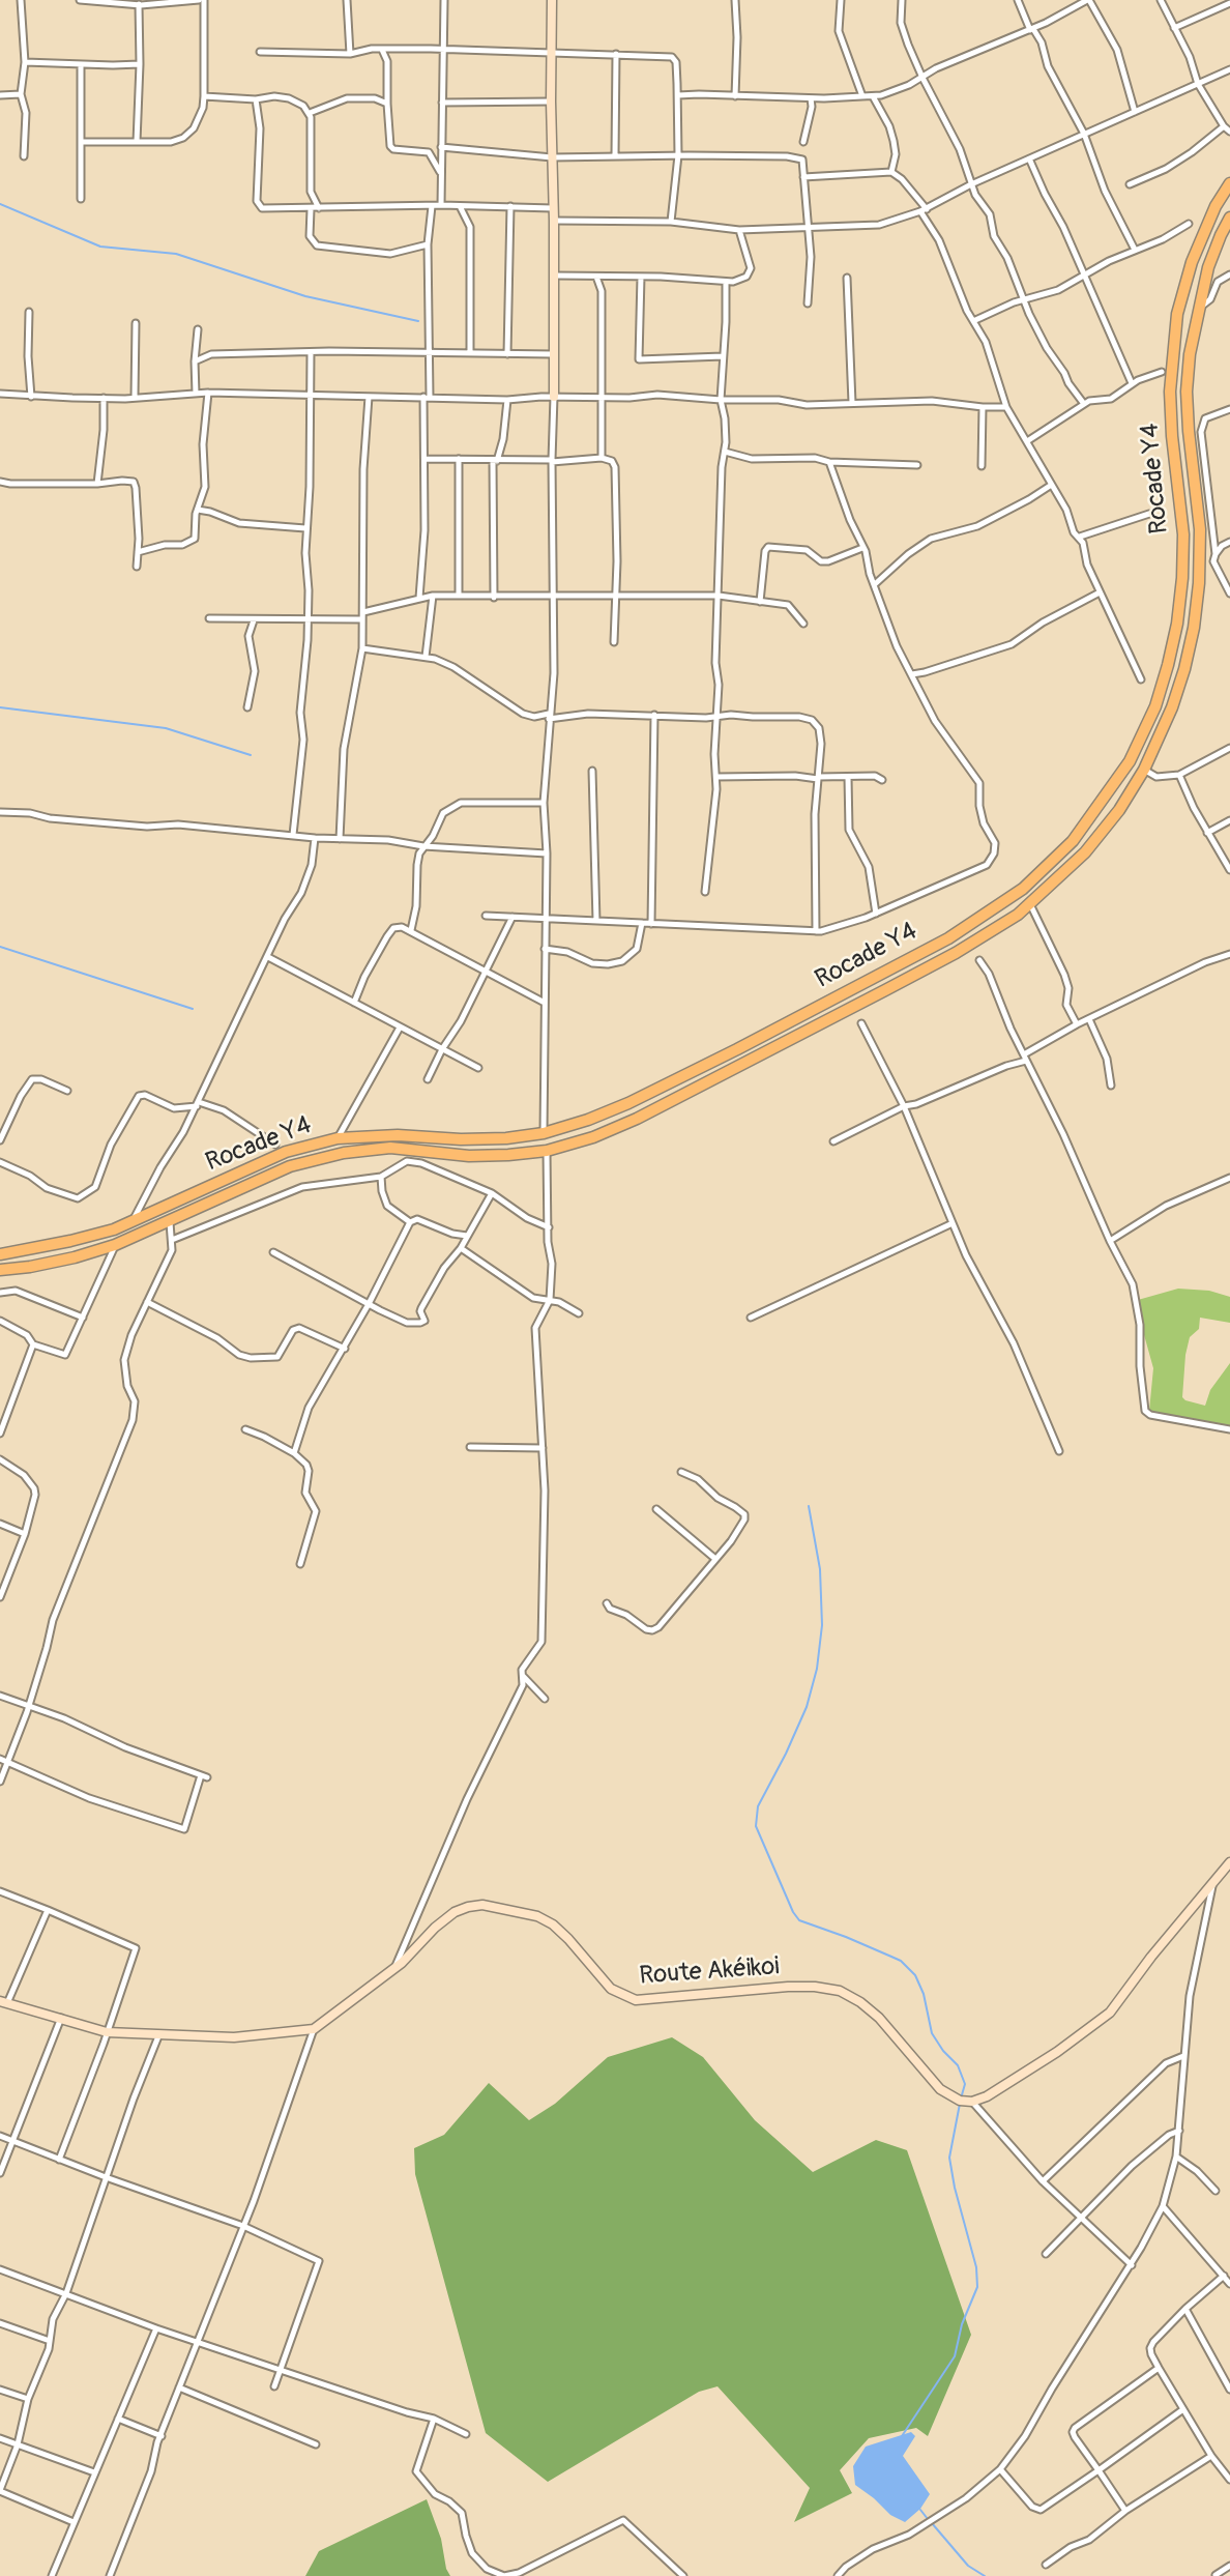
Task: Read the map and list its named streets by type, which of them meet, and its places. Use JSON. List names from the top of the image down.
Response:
{
  "streets": {
    "highway": ["Rocade Y4"],
    "street": ["Route Akéikoi"]
  }
}
